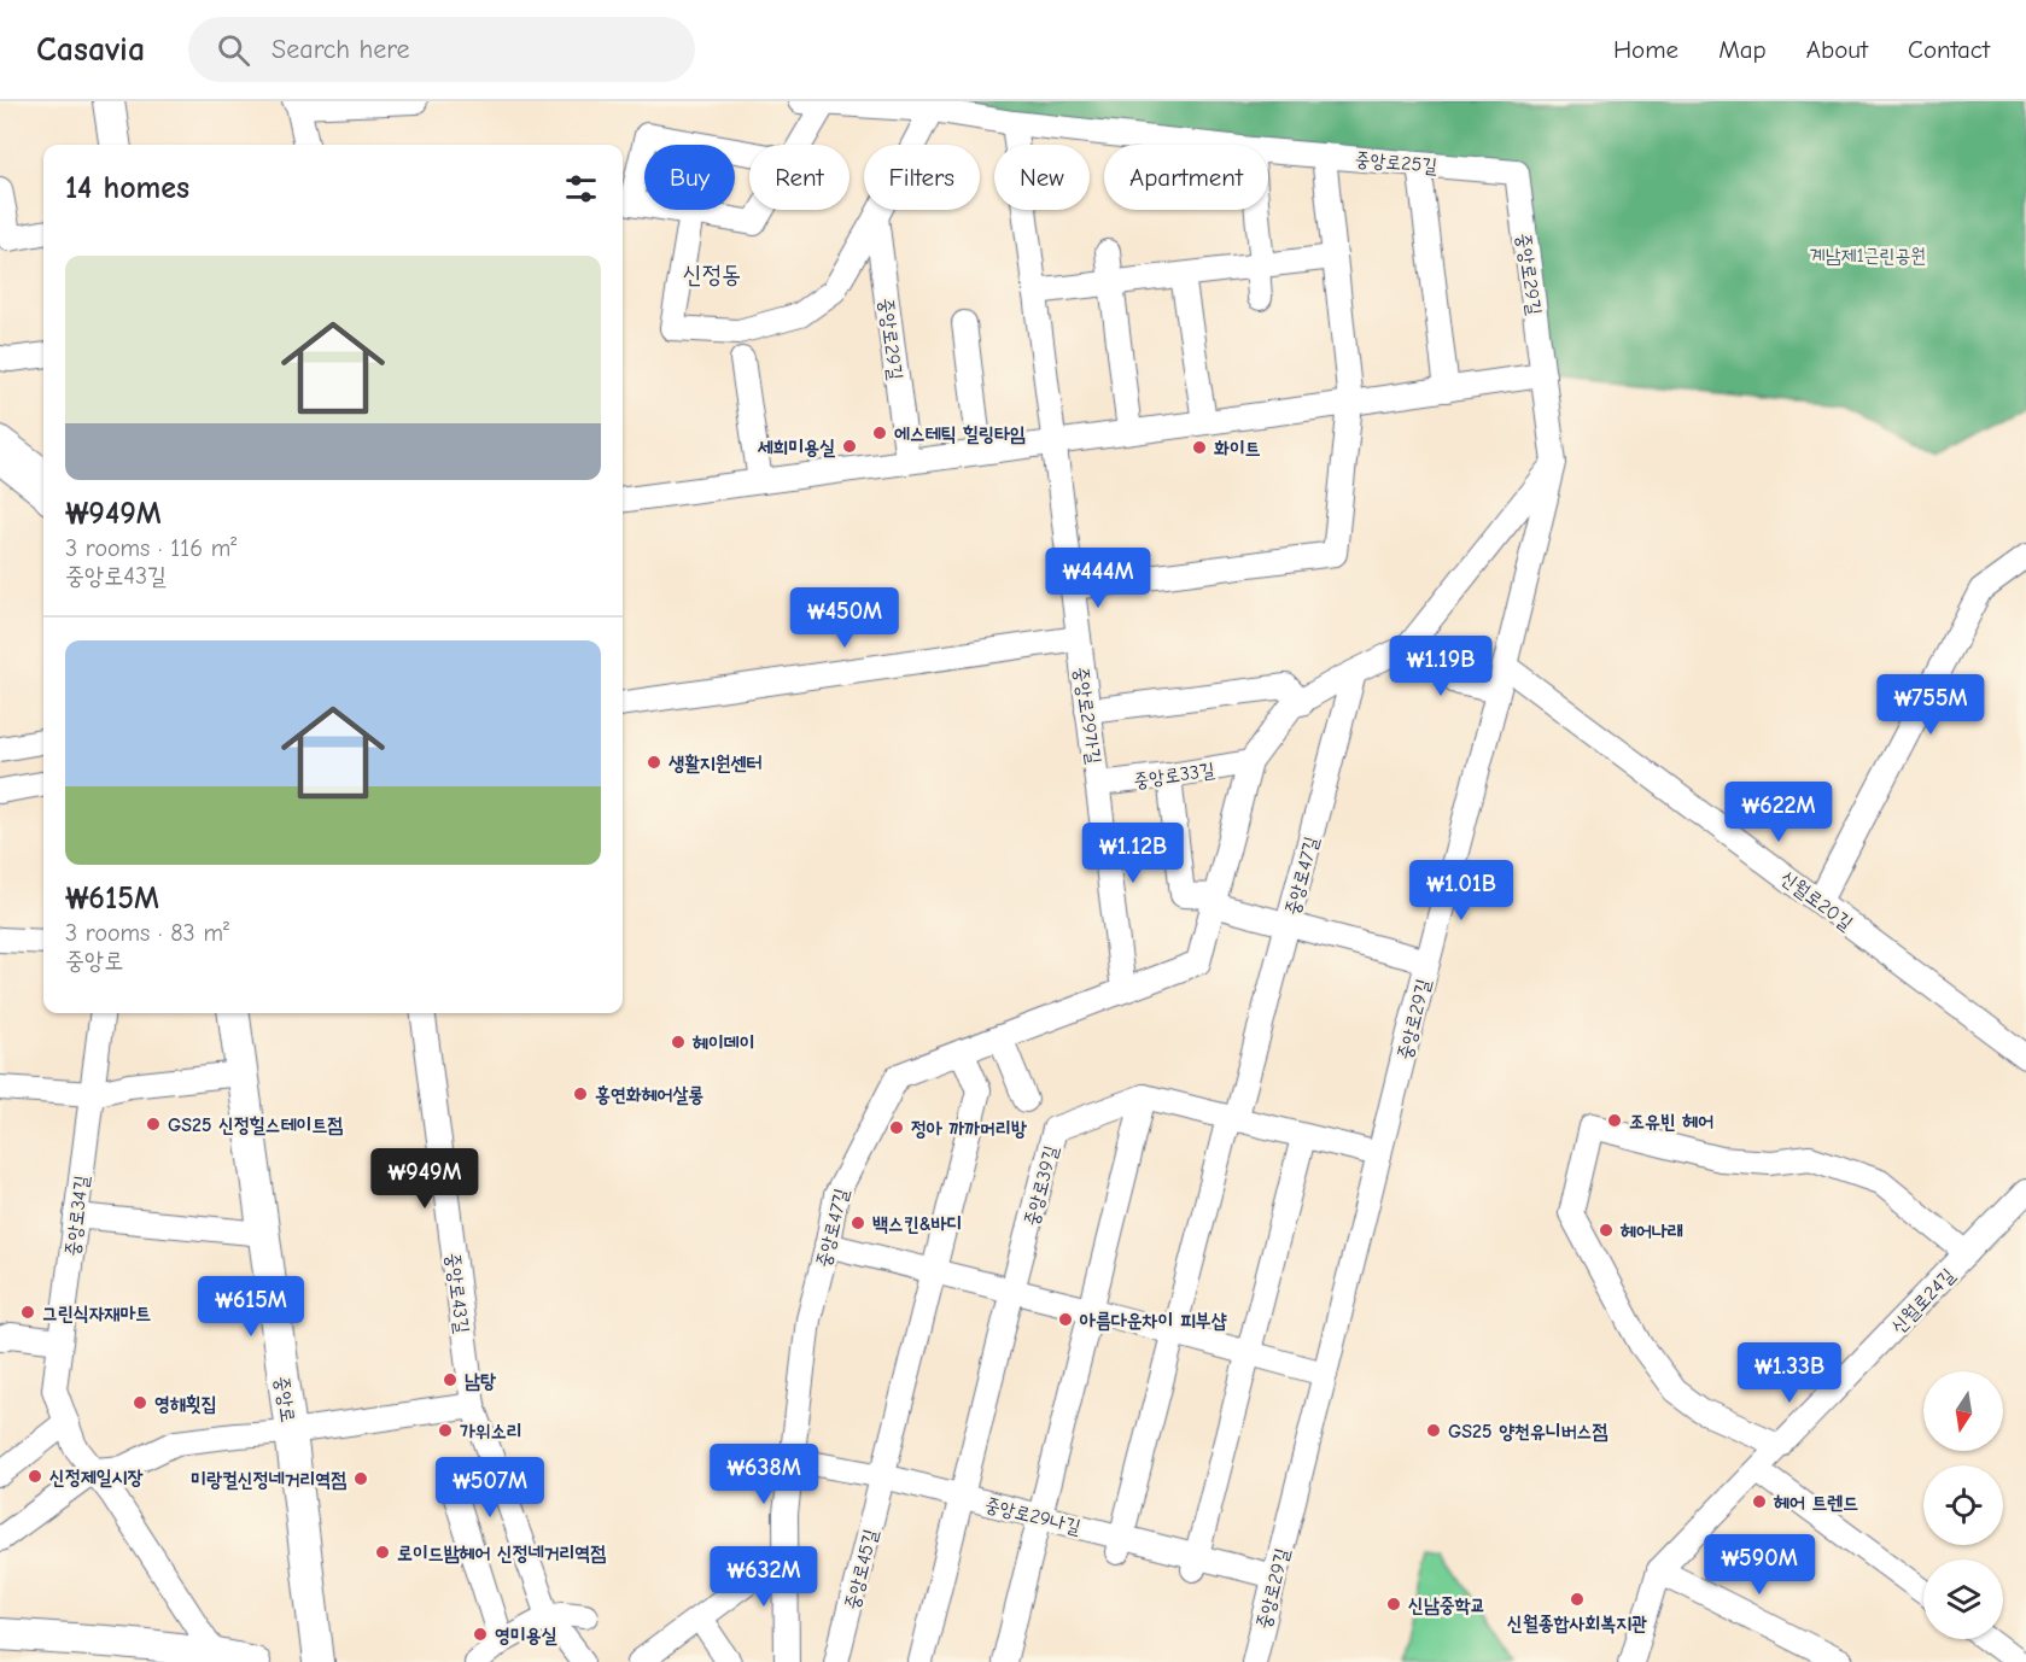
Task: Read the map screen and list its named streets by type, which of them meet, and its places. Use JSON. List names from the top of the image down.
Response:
{
  "streets": {
    "main road": ["중앙로"],
    "street": [
      "중앙로25길",
      "중앙로29길",
      "중앙로29가길",
      "중앙로33길",
      "중앙로47길",
      "신월로20길",
      "중앙로39길",
      "중앙로34길",
      "중앙로43길",
      "신월로24길",
      "중앙로29나길",
      "중앙로45길"
    ]
  },
  "crossings": [
    ["중앙로25길", "중앙로29길"],
    ["중앙로29길", "중앙로47길"],
    ["중앙로29길", "신월로20길"],
    ["중앙로29길", "중앙로29나길"],
    ["중앙로29가길", "중앙로33길"],
    ["중앙로29가길", "중앙로47길"],
    ["중앙로33길", "중앙로47길"],
    ["중앙로47길", "중앙로29나길"],
    ["중앙로39길", "중앙로29나길"],
    ["중앙로29나길", "중앙로45길"]
  ],
  "districts": ["신정동"],
  "parks": ["계남제1근린공원"],
  "places": [
    "에스테틱 힐링타임",
    "세희미용실",
    "화이트",
    "생활지원센터",
    "헤이데이",
    "홍연화헤어살롱",
    "조유빈 헤어",
    "GS25 신정힐스테이트점",
    "정아 까까머리방",
    "백스킨&바디",
    "헤어나래",
    "그린식자재마트",
    "아름다운차이 피부샵",
    "남탕",
    "영해횟집",
    "가위소리",
    "GS25 양천유니버스점",
    "신정제일시장",
    "미랑컬신정네거리역점",
    "헤어 트렌드",
    "로이드밤헤어 신정네거리역점",
    "신월종합사회복지관",
    "신남중학교",
    "영미용실"
  ],
  "north": "bottom",
  "page": {
    "header": "Casavia",
    "search": "Search here",
    "nav": [
      "Home",
      "Map",
      "About",
      "Contact"
    ],
    "chip": [
      "Buy",
      "Rent",
      "Filters",
      "New",
      "Apartment"
    ],
    "heading": "14 homes",
    "list": [
      {
        "name": "₩949M",
        "note": "3 rooms · 116 m² · 중앙로43길"
      },
      {
        "name": "₩615M",
        "note": "3 rooms · 83 m² · 중앙로"
      }
    ],
    "price": [
      "₩444M",
      "₩450M",
      "₩1.19B",
      "₩755M",
      "₩622M",
      "₩1.12B",
      "₩1.01B",
      "₩949M",
      "₩615M",
      "₩1.33B",
      "₩638M",
      "₩507M",
      "₩590M",
      "₩632M"
    ]
  }
}
